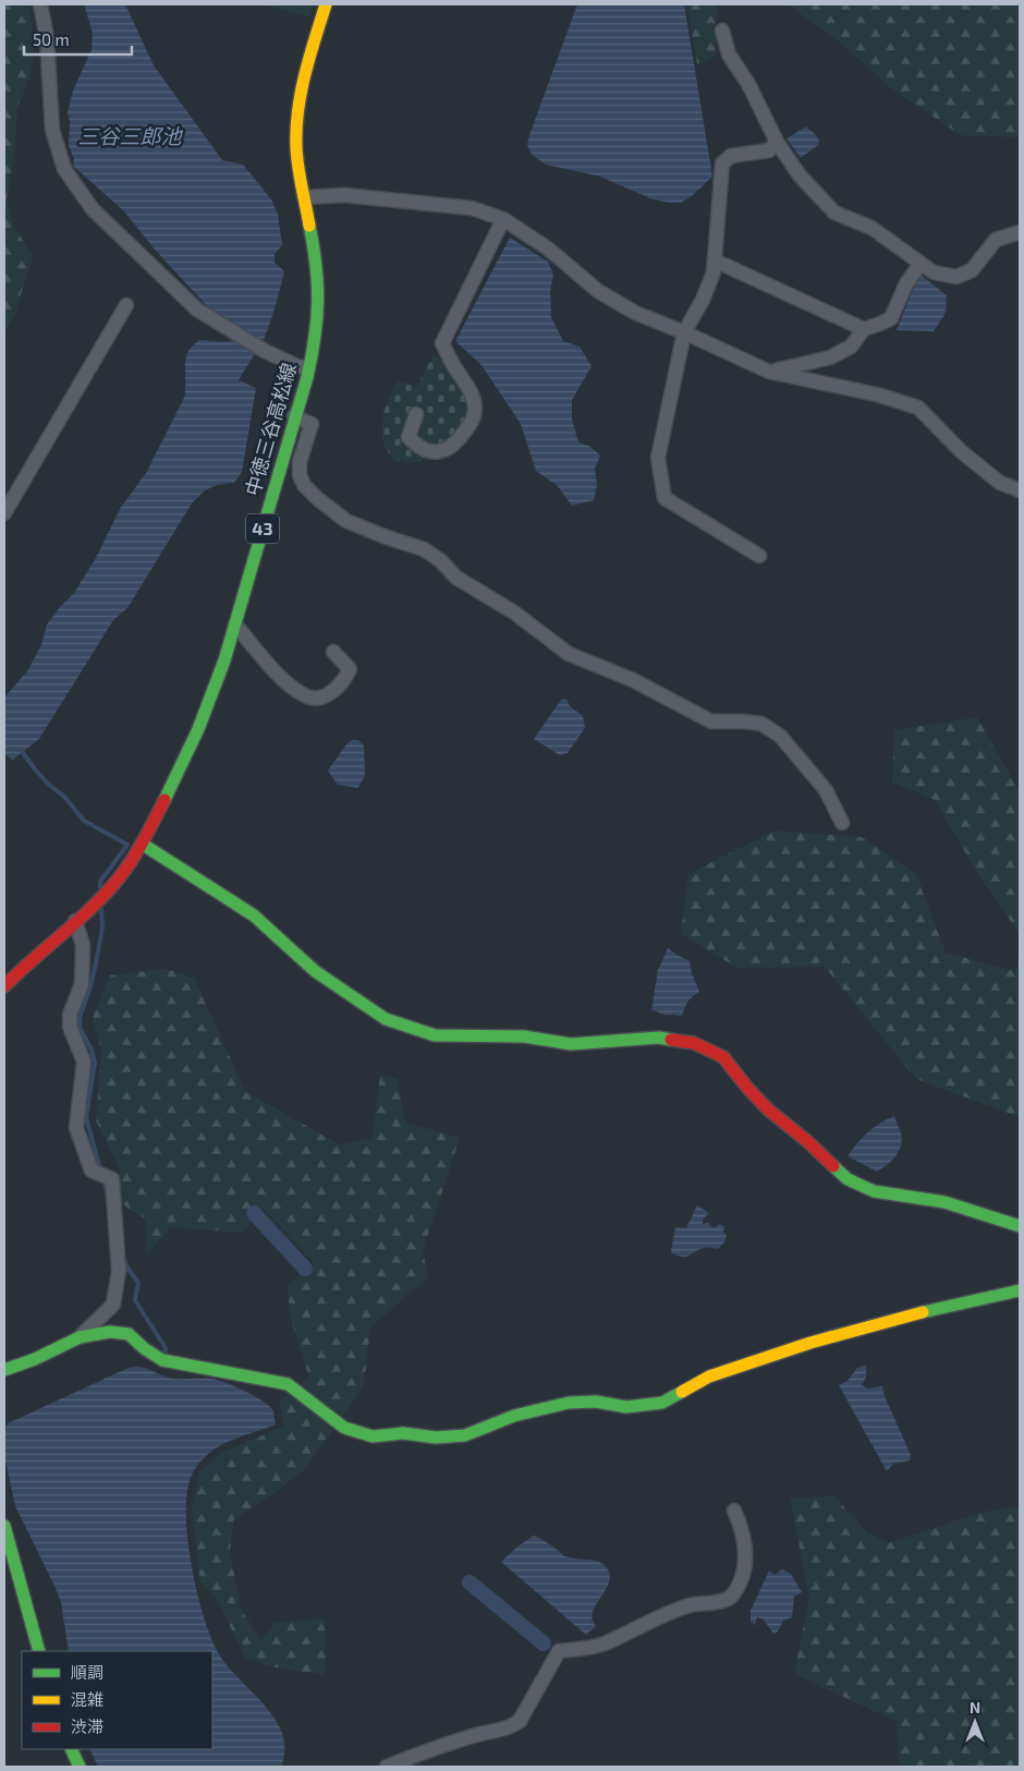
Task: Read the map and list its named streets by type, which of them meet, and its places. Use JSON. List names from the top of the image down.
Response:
{
  "streets": {
    "street": ["中徳三谷高松線", "43"]
  },
  "water": ["三谷三郎池"],
  "legend": ["順調", "混雑", "渋滞"],
  "scale_bar": "50 m",
  "north": "top"
}
